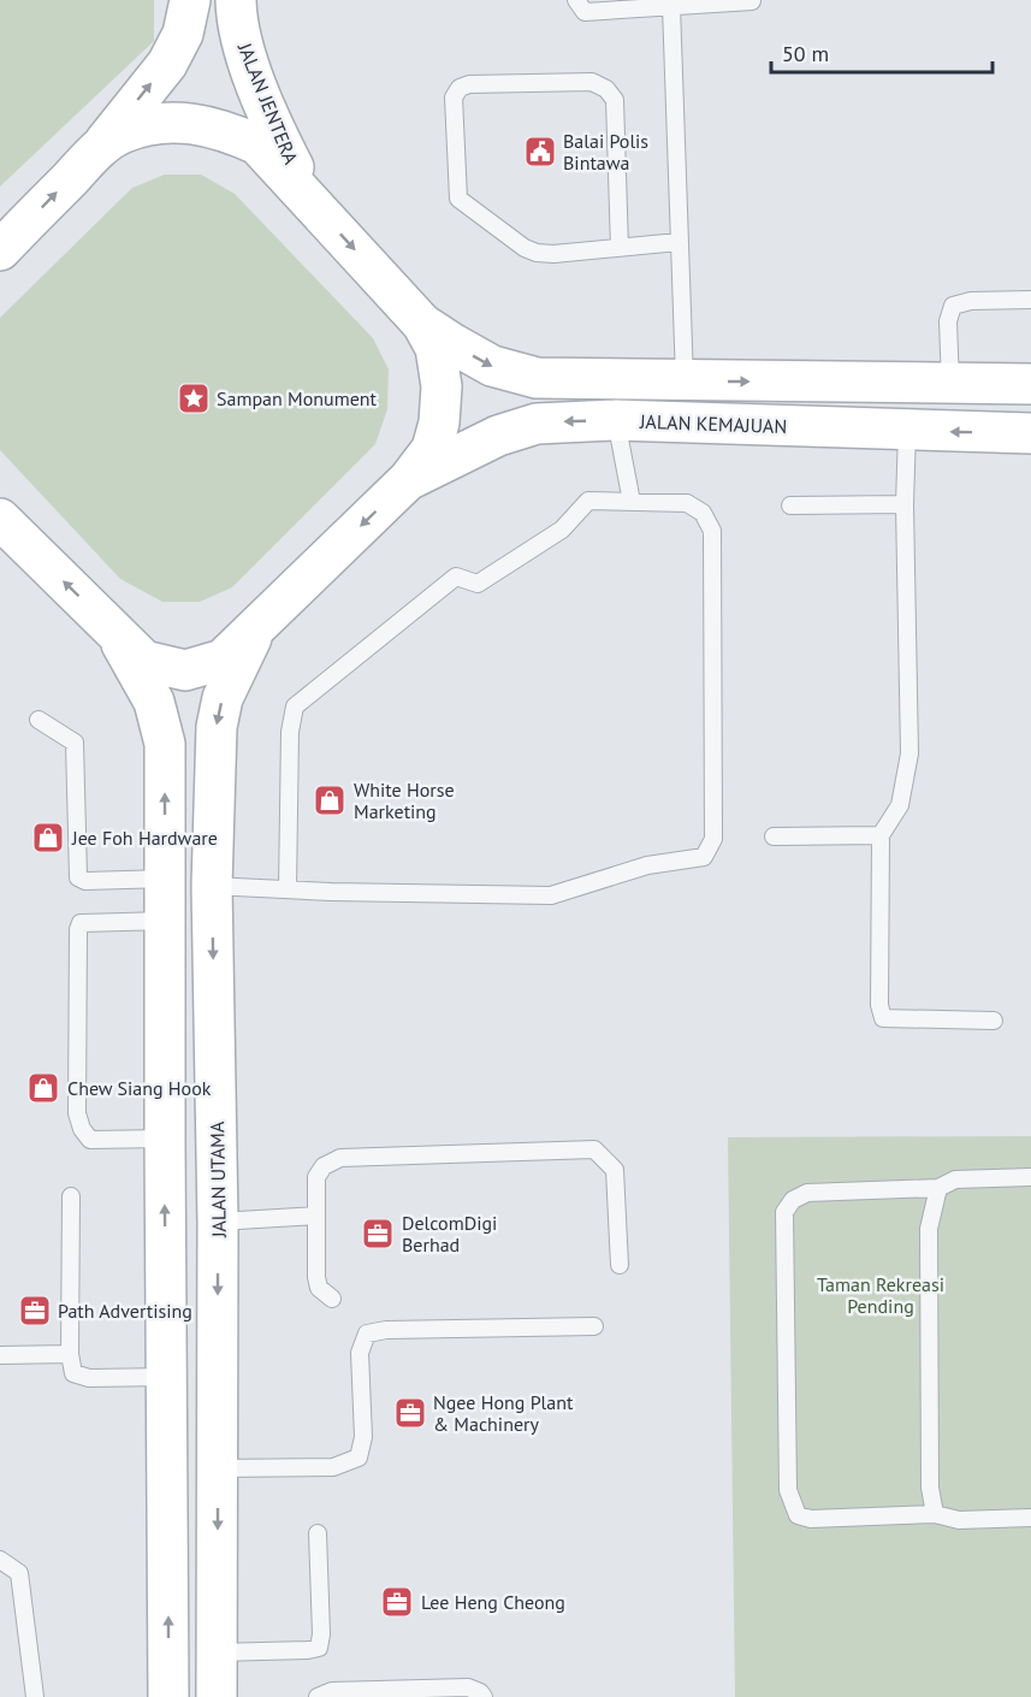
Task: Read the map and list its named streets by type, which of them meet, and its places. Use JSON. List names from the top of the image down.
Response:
{
  "streets": {
    "main road": ["JALAN JENTERA", "JALAN KEMAJUAN", "JALAN UTAMA"]
  },
  "parks": ["Taman Rekreasi Pending"],
  "places": {
    "public building": ["Balai Polis Bintawa"],
    "place": ["Sampan Monument"],
    "shop": ["White Horse Marketing", "Jee Foh Hardware", "Chew Siang Hook"],
    "office": [
      "DelcomDigi Berhad",
      "Path Advertising",
      "Ngee Hong Plant & Machinery",
      "Lee Heng Cheong"
    ]
  },
  "scale_bar": "50 m"
}
